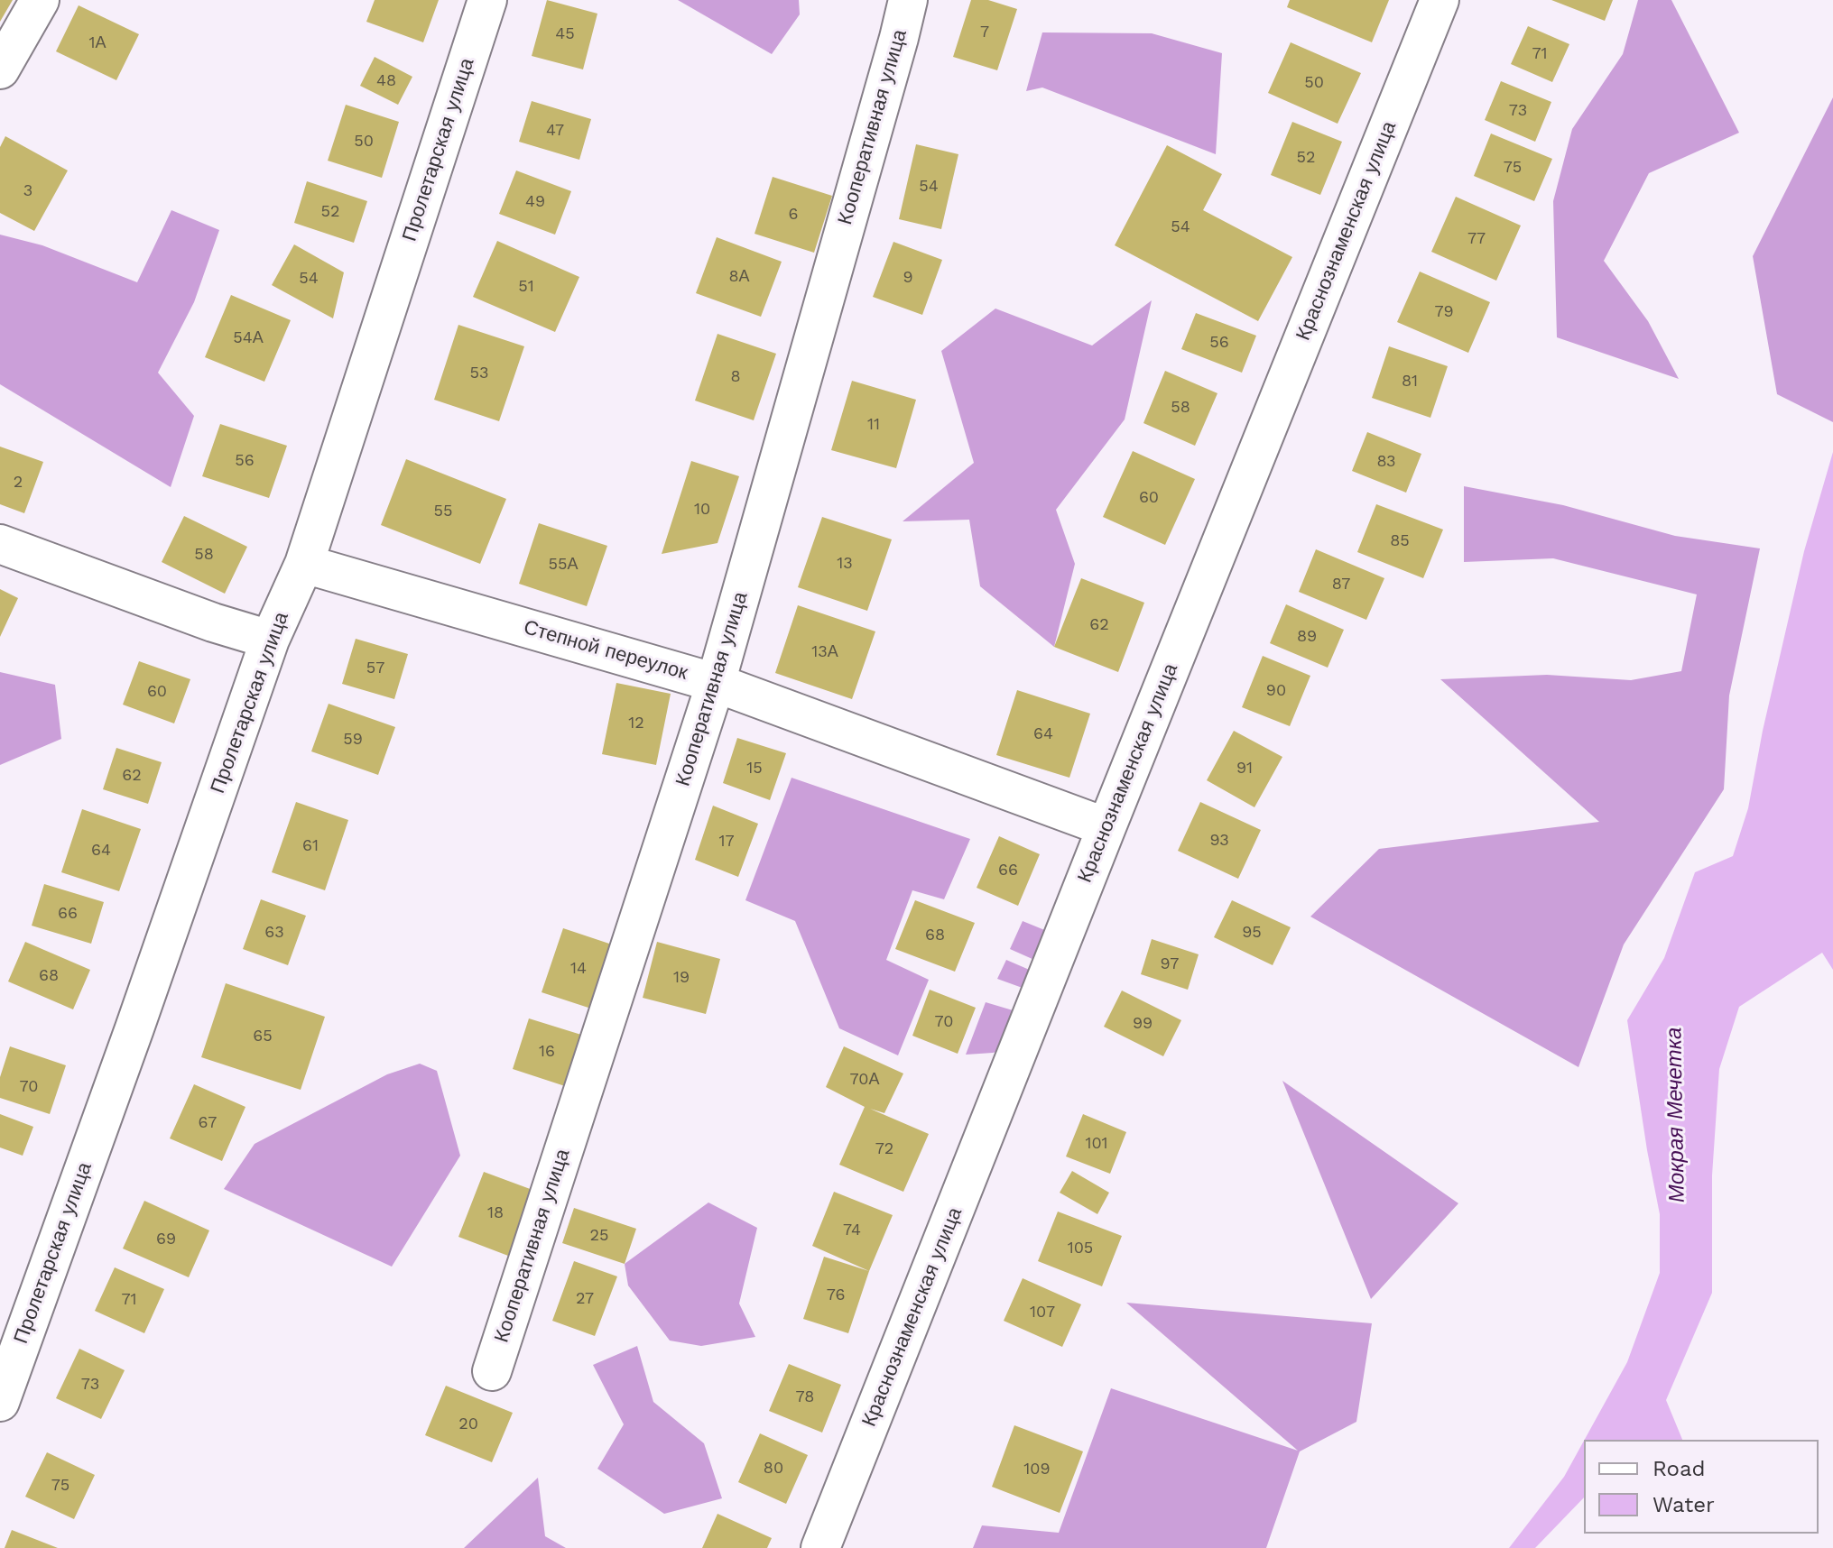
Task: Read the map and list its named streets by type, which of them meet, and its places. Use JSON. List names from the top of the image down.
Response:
{
  "streets": {
    "street": [
      "Кооперативная улица",
      "Пролетарская улица",
      "Краснознаменская улица",
      "Степной переулок"
    ]
  },
  "crossings": [
    ["Кооперативная улица", "Степной переулок"],
    ["Пролетарская улица", "Степной переулок"],
    ["Краснознаменская улица", "Степной переулок"]
  ],
  "water": ["Мокрая Мечетка"],
  "house_numbers": [
    "7",
    "45",
    "1А",
    "71",
    "48",
    "50",
    "73",
    "47",
    "50",
    "52",
    "75",
    "54",
    "3",
    "49",
    "52",
    "6",
    "54",
    "77",
    "8А",
    "9",
    "54",
    "51",
    "79",
    "54А",
    "56",
    "53",
    "8",
    "81",
    "58",
    "11",
    "56",
    "83",
    "2",
    "60",
    "10",
    "55",
    "85",
    "58",
    "13",
    "55А",
    "87",
    "62",
    "89",
    "13А",
    "57",
    "90",
    "60",
    "12",
    "64",
    "59",
    "15",
    "91",
    "62",
    "93",
    "17",
    "61",
    "64",
    "66",
    "66",
    "63",
    "95",
    "68",
    "97",
    "14",
    "68",
    "19",
    "70",
    "99",
    "65",
    "16",
    "70А",
    "70",
    "67",
    "101",
    "72",
    "18",
    "74",
    "25",
    "69",
    "105",
    "76",
    "27",
    "71",
    "107",
    "73",
    "78",
    "20",
    "80",
    "109",
    "75"
  ],
  "legend": ["Road", "Water"]
}
